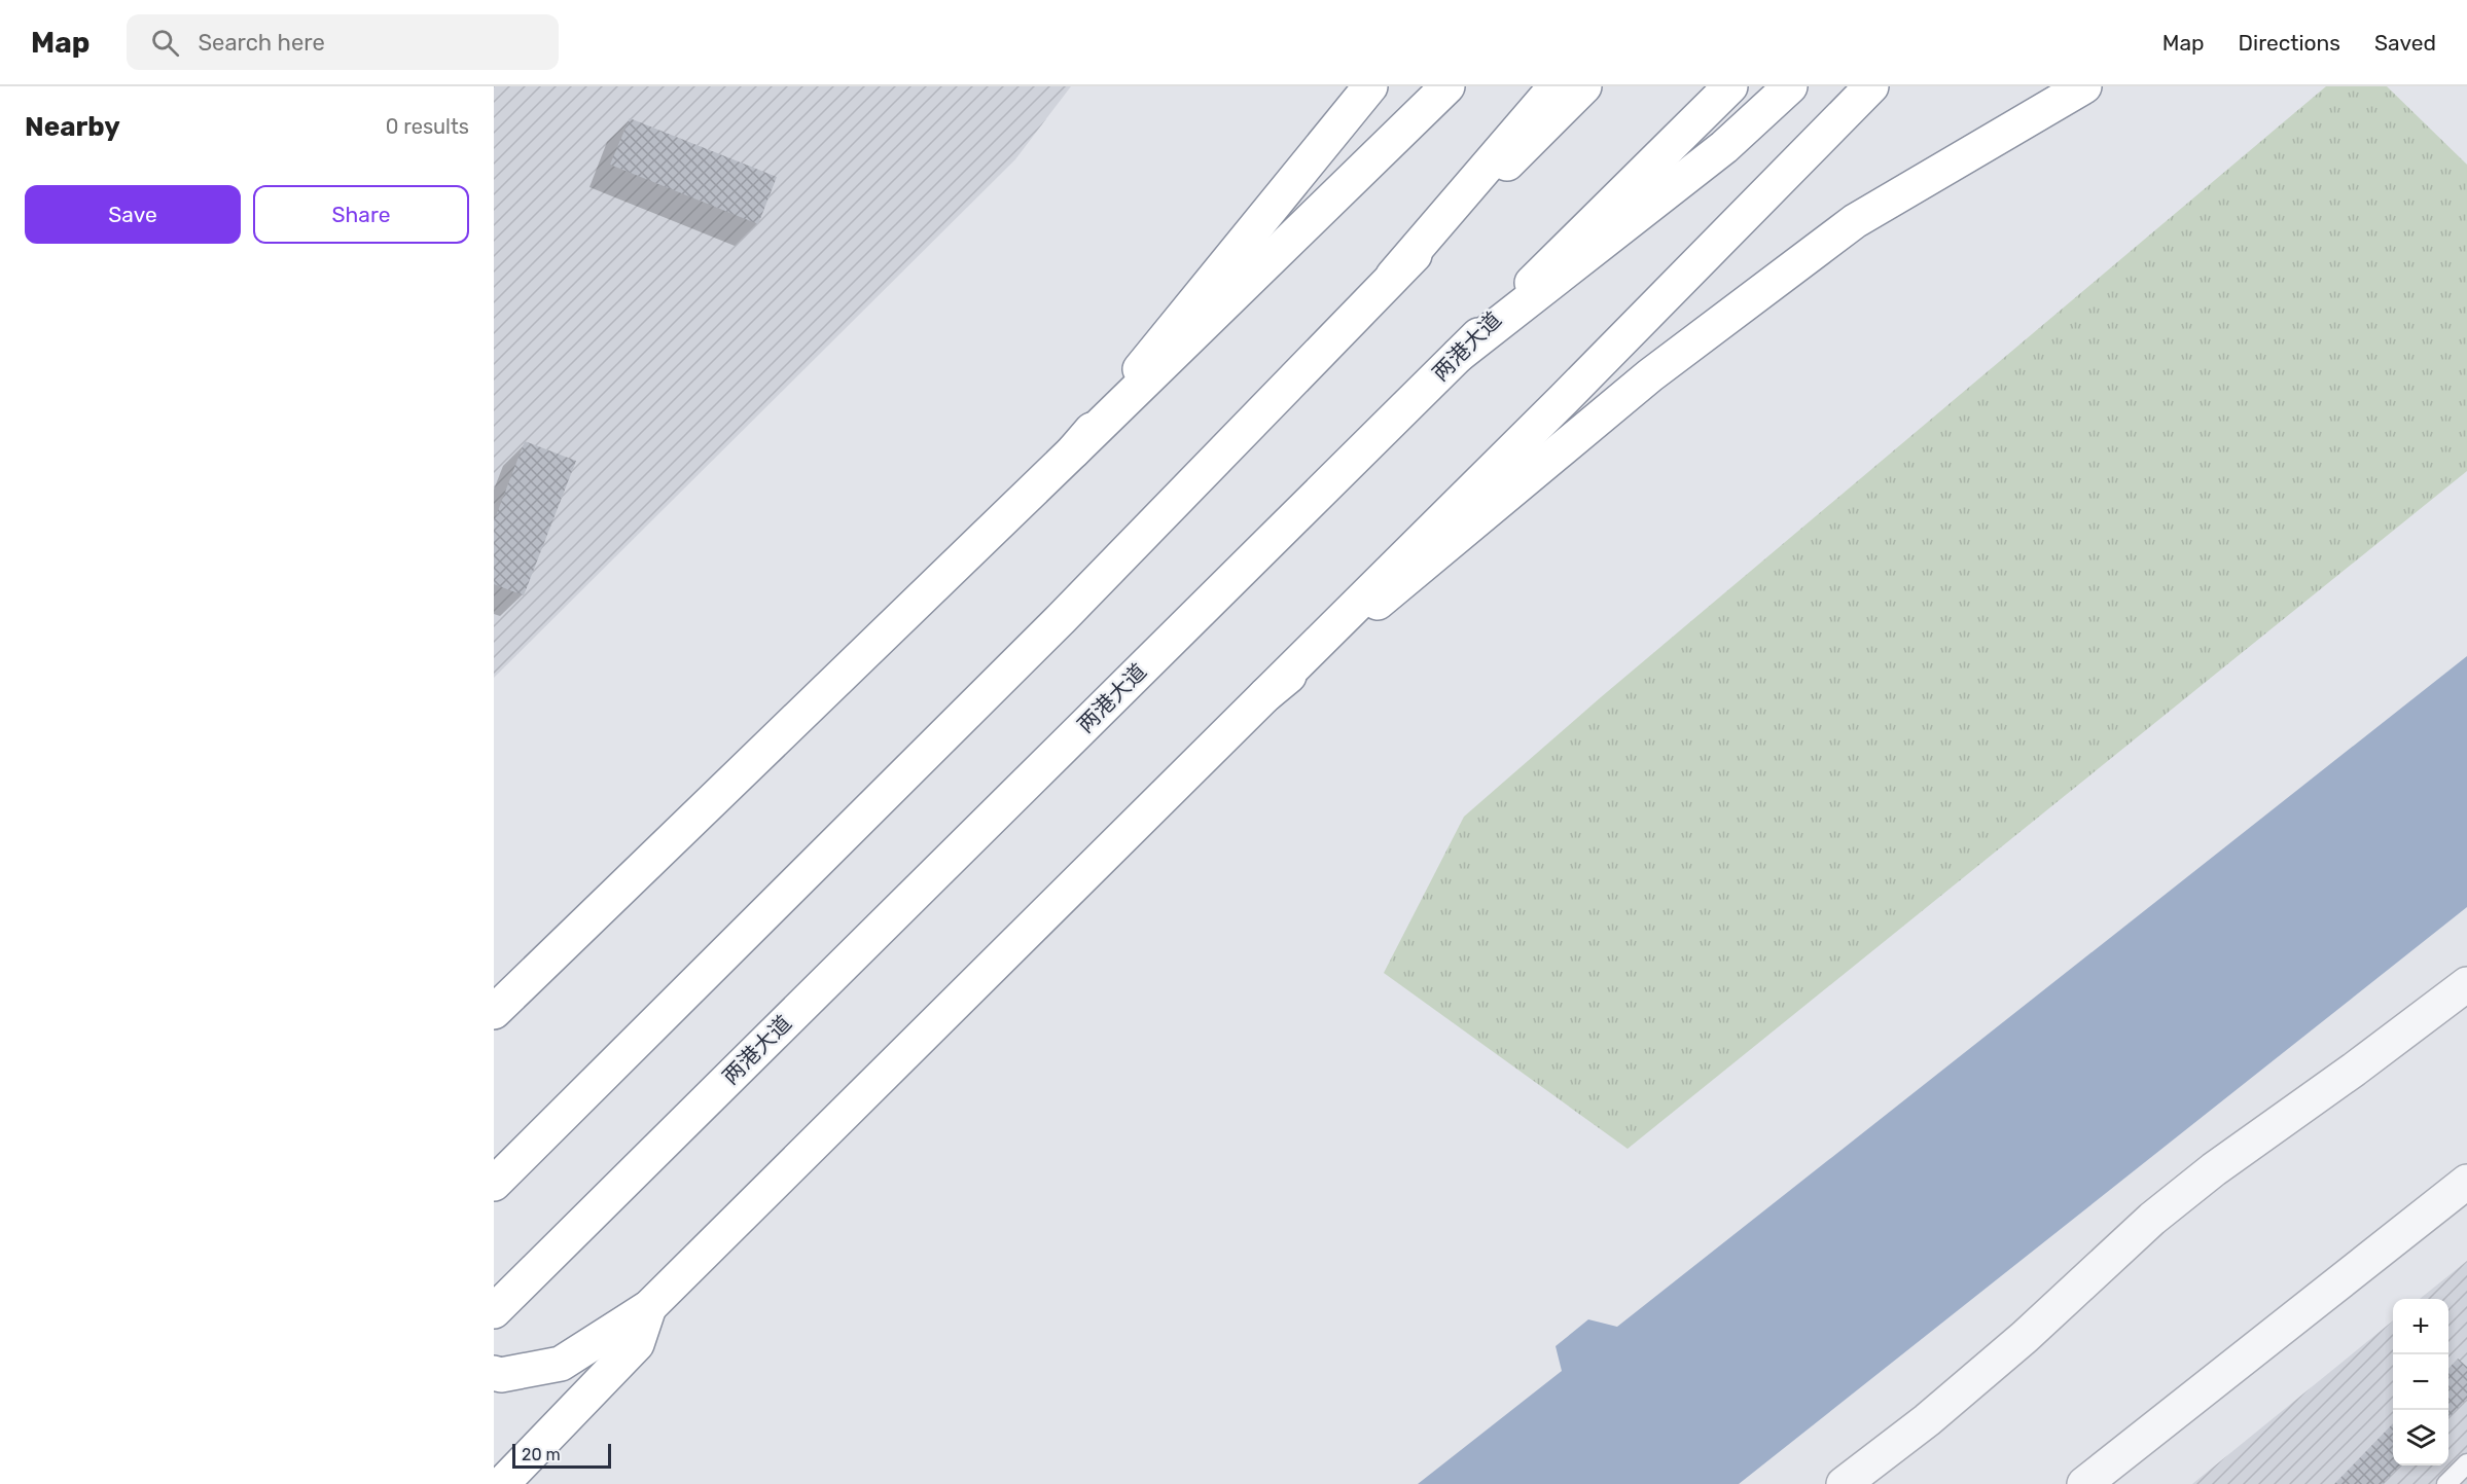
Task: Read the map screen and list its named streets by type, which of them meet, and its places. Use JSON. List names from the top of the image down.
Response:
{
  "streets": {
    "highway": ["两港大道"]
  },
  "scale_bar": "20 m",
  "page": {
    "header": "Map",
    "search": "Search here",
    "nav": ["Map", "Directions", "Saved"],
    "heading": ["Nearby", "0 results"],
    "buttons": ["Save", "Share"],
    "map_buttons": ["+", "−"],
    "scale": "20 m"
  }
}
